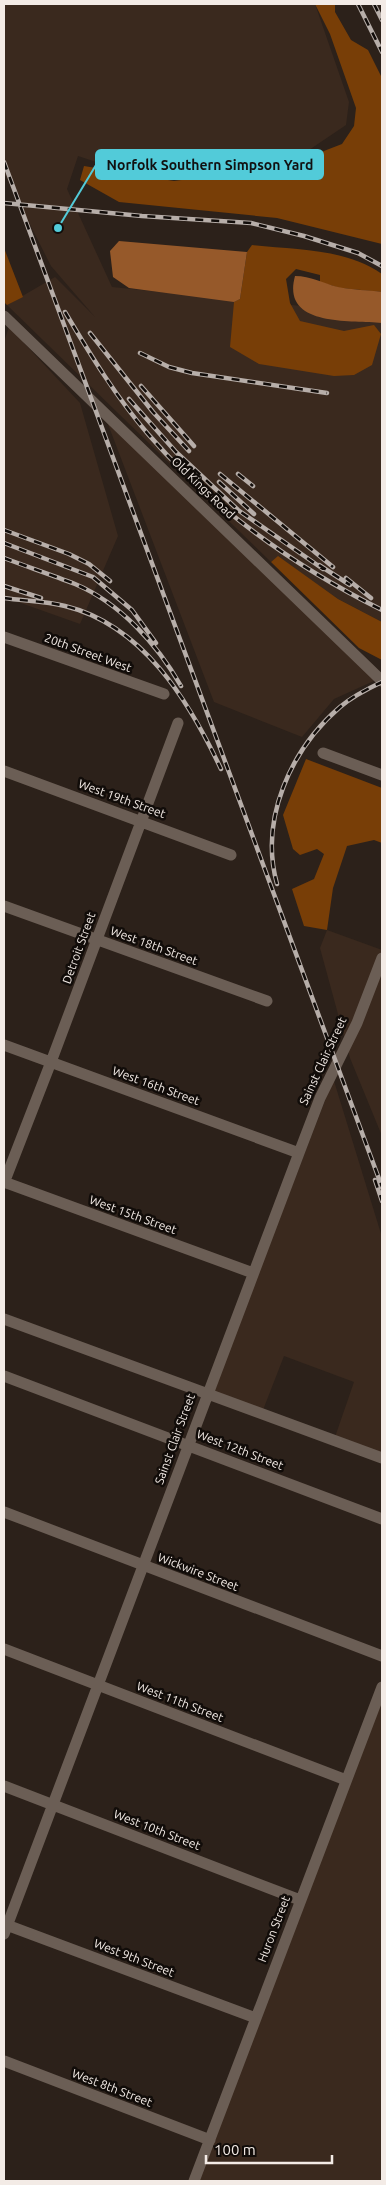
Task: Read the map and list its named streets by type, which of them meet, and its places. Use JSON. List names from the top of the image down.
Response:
{
  "streets": {
    "street": [
      "Old Kings Road",
      "20th Street West",
      "West 19th Street",
      "West 18th Street",
      "Detroit Street",
      "Sainst Clair Street",
      "West 16th Street",
      "West 15th Street",
      "West 12th Street",
      "Wickwire Street",
      "West 11th Street",
      "West 10th Street",
      "Huron Street",
      "West 9th Street",
      "West 8th Street"
    ]
  },
  "crossings": [
    ["West 19th Street", "Detroit Street"],
    ["West 18th Street", "Detroit Street"],
    ["Detroit Street", "West 16th Street"],
    ["Detroit Street", "West 15th Street"],
    ["Sainst Clair Street", "West 16th Street"],
    ["Sainst Clair Street", "West 15th Street"],
    ["Sainst Clair Street", "West 12th Street"],
    ["Sainst Clair Street", "Wickwire Street"],
    ["Sainst Clair Street", "West 11th Street"],
    ["Sainst Clair Street", "West 10th Street"],
    ["Sainst Clair Street", "West 9th Street"],
    ["West 11th Street", "Huron Street"],
    ["West 10th Street", "Huron Street"],
    ["Huron Street", "West 9th Street"],
    ["Huron Street", "West 8th Street"]
  ],
  "places": ["Norfolk Southern Simpson Yard"],
  "scale_bar": "100 m"
}
